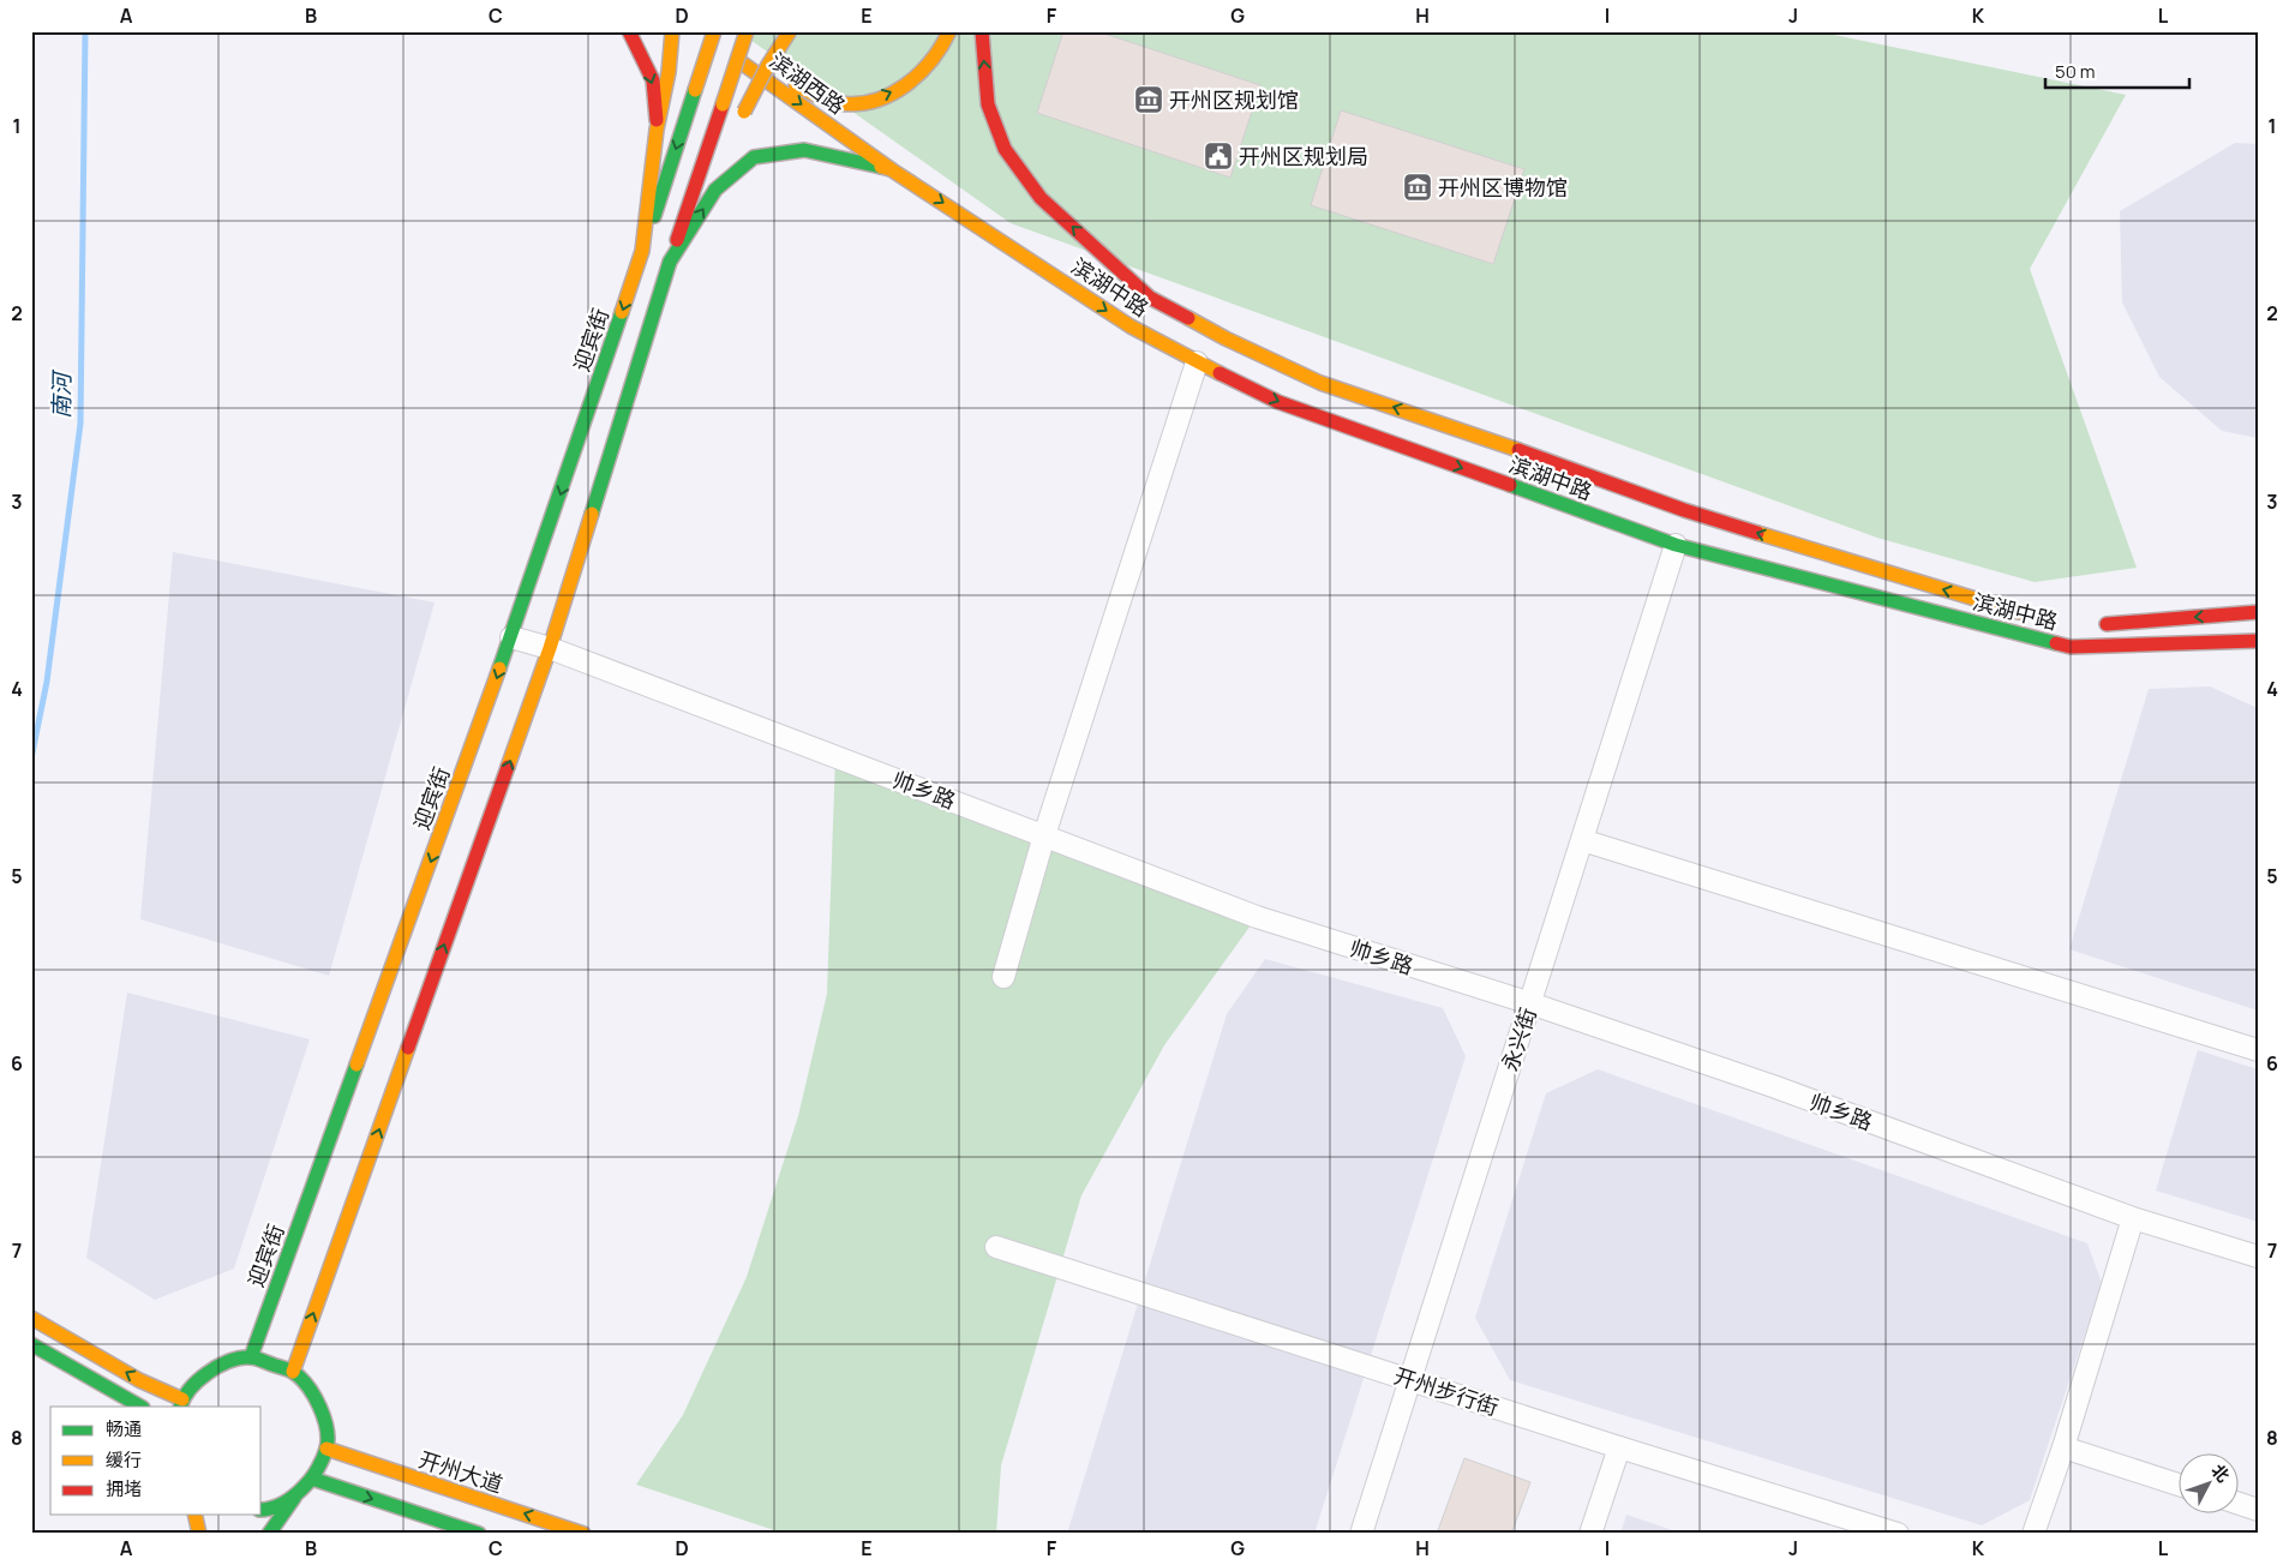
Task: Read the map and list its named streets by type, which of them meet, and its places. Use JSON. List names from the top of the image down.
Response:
{
  "streets": {
    "main road": [
      "滨湖西路",
      "滨湖中路",
      "迎宾街",
      "开州大道"
    ],
    "street": ["帅乡路", "永兴街", "开州步行街"]
  },
  "crossings": [
    ["滨湖西路", "滨湖中路"],
    ["滨湖中路", "永兴街"],
    ["迎宾街", "帅乡路"],
    ["帅乡路", "永兴街"],
    ["永兴街", "开州步行街"]
  ],
  "one_way": ["滨湖西路"],
  "water": ["南河"],
  "places": {
    "museum": ["开州区规划馆", "开州区博物馆"],
    "public building": ["开州区规划局"]
  },
  "legend": ["畅通", "缓行", "拥堵"],
  "scale_bar": "50 m",
  "north": "top right",
  "grid": {
    "columns": [
      "A",
      "B",
      "C",
      "D",
      "E",
      "F",
      "G",
      "H",
      "I",
      "J",
      "K",
      "L"
    ],
    "rows": [
      "1",
      "2",
      "3",
      "4",
      "5",
      "6",
      "7",
      "8"
    ]
  }
}
